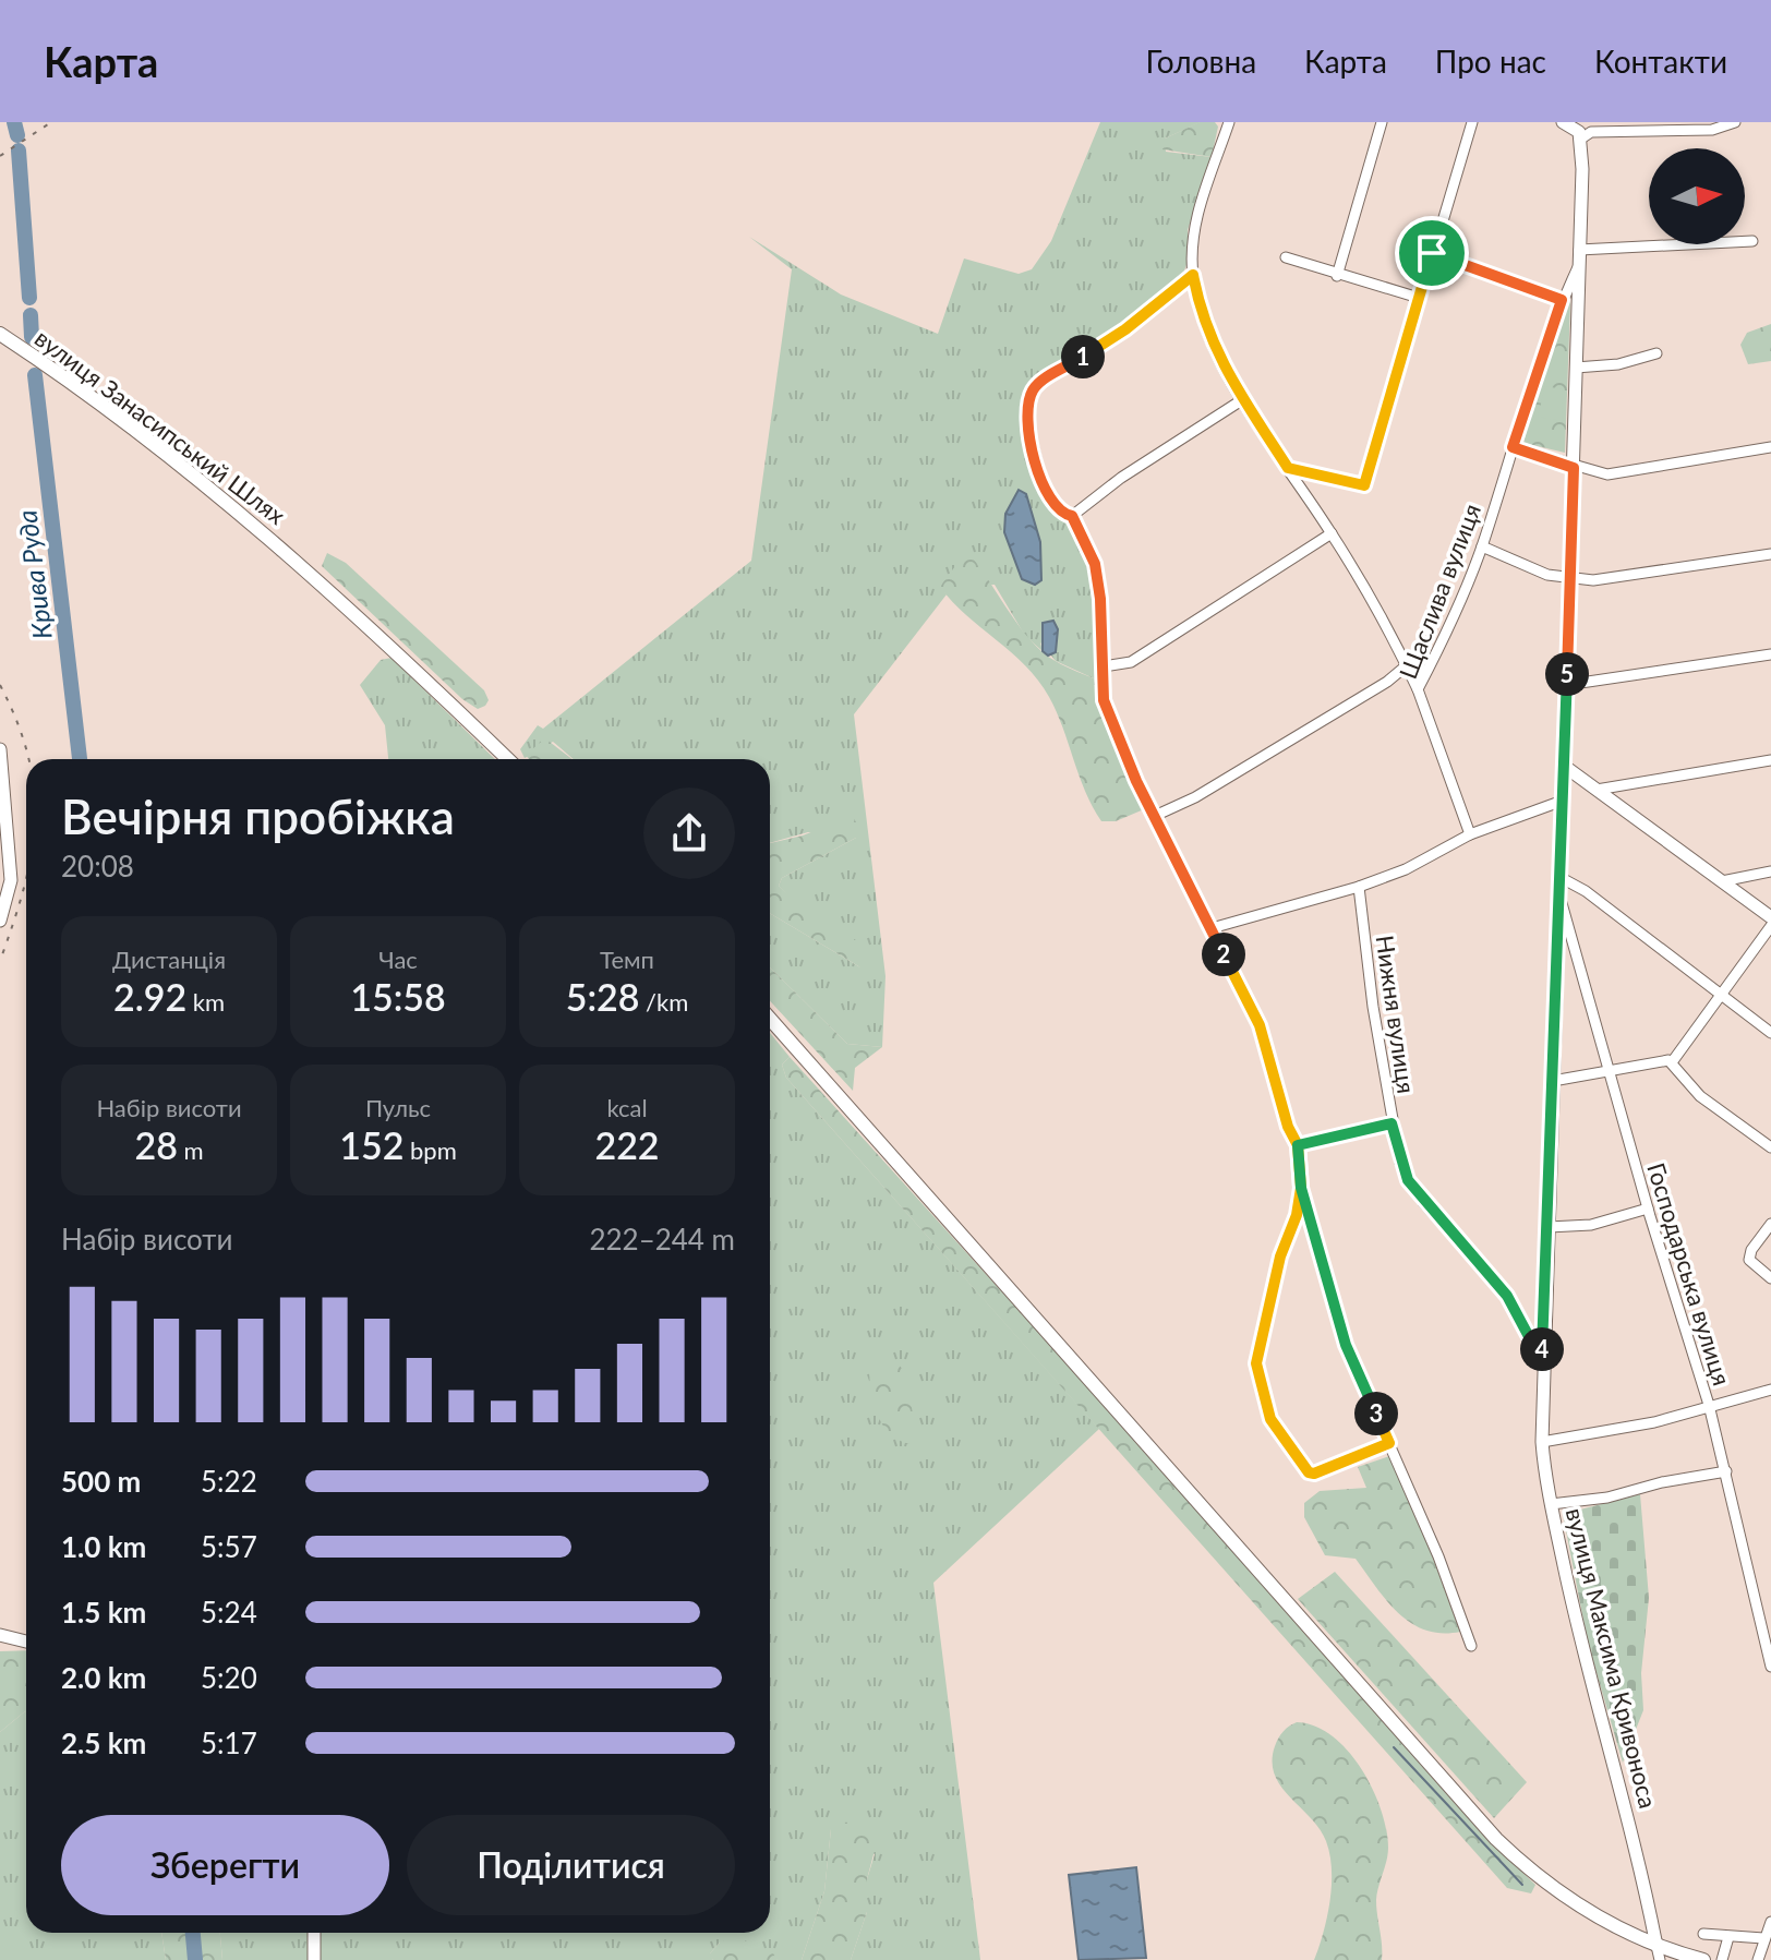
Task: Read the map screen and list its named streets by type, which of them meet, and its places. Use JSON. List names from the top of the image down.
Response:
{
  "streets": {
    "main road": ["вулиця Занасипський Шлях"],
    "street": [
      "Щаслива вулиця",
      "Нижня вулиця",
      "Господарська вулиця",
      "вулиця Максима Кривоноса"
    ]
  },
  "crossings": [
    ["Щаслива вулиця", "вулиця Максима Кривоноса"],
    ["Нижня вулиця", "вулиця Максима Кривоноса"],
    ["Господарська вулиця", "вулиця Максима Кривоноса"]
  ],
  "water": ["Крива Руда"],
  "north": "right",
  "page": {
    "header": "Карта",
    "nav": [
      "Головна",
      "Карта",
      "Про нас",
      "Контакти"
    ],
    "pins": [
      "1",
      "5",
      "2",
      "4",
      "3"
    ],
    "heading": ["Вечірня пробіжка", "20:08"],
    "stats": [
      ["Дистанція", "2.92 km"],
      ["Час", "15:58"],
      ["Темп", "5:28 /km"],
      ["Набір висоти", "28 m"],
      ["Пульс", "152 bpm"],
      ["kcal", "222"]
    ],
    "chart": ["Набір висоти", "222–244 m"],
    "list": [
      {
        "name": "500 m",
        "note": "5:22"
      },
      {
        "name": "1.0 km",
        "note": "5:57"
      },
      {
        "name": "1.5 km",
        "note": "5:24"
      },
      {
        "name": "2.0 km",
        "note": "5:20"
      },
      {
        "name": "2.5 km",
        "note": "5:17"
      }
    ],
    "buttons": ["Зберегти", "Поділитися"]
  }
}
